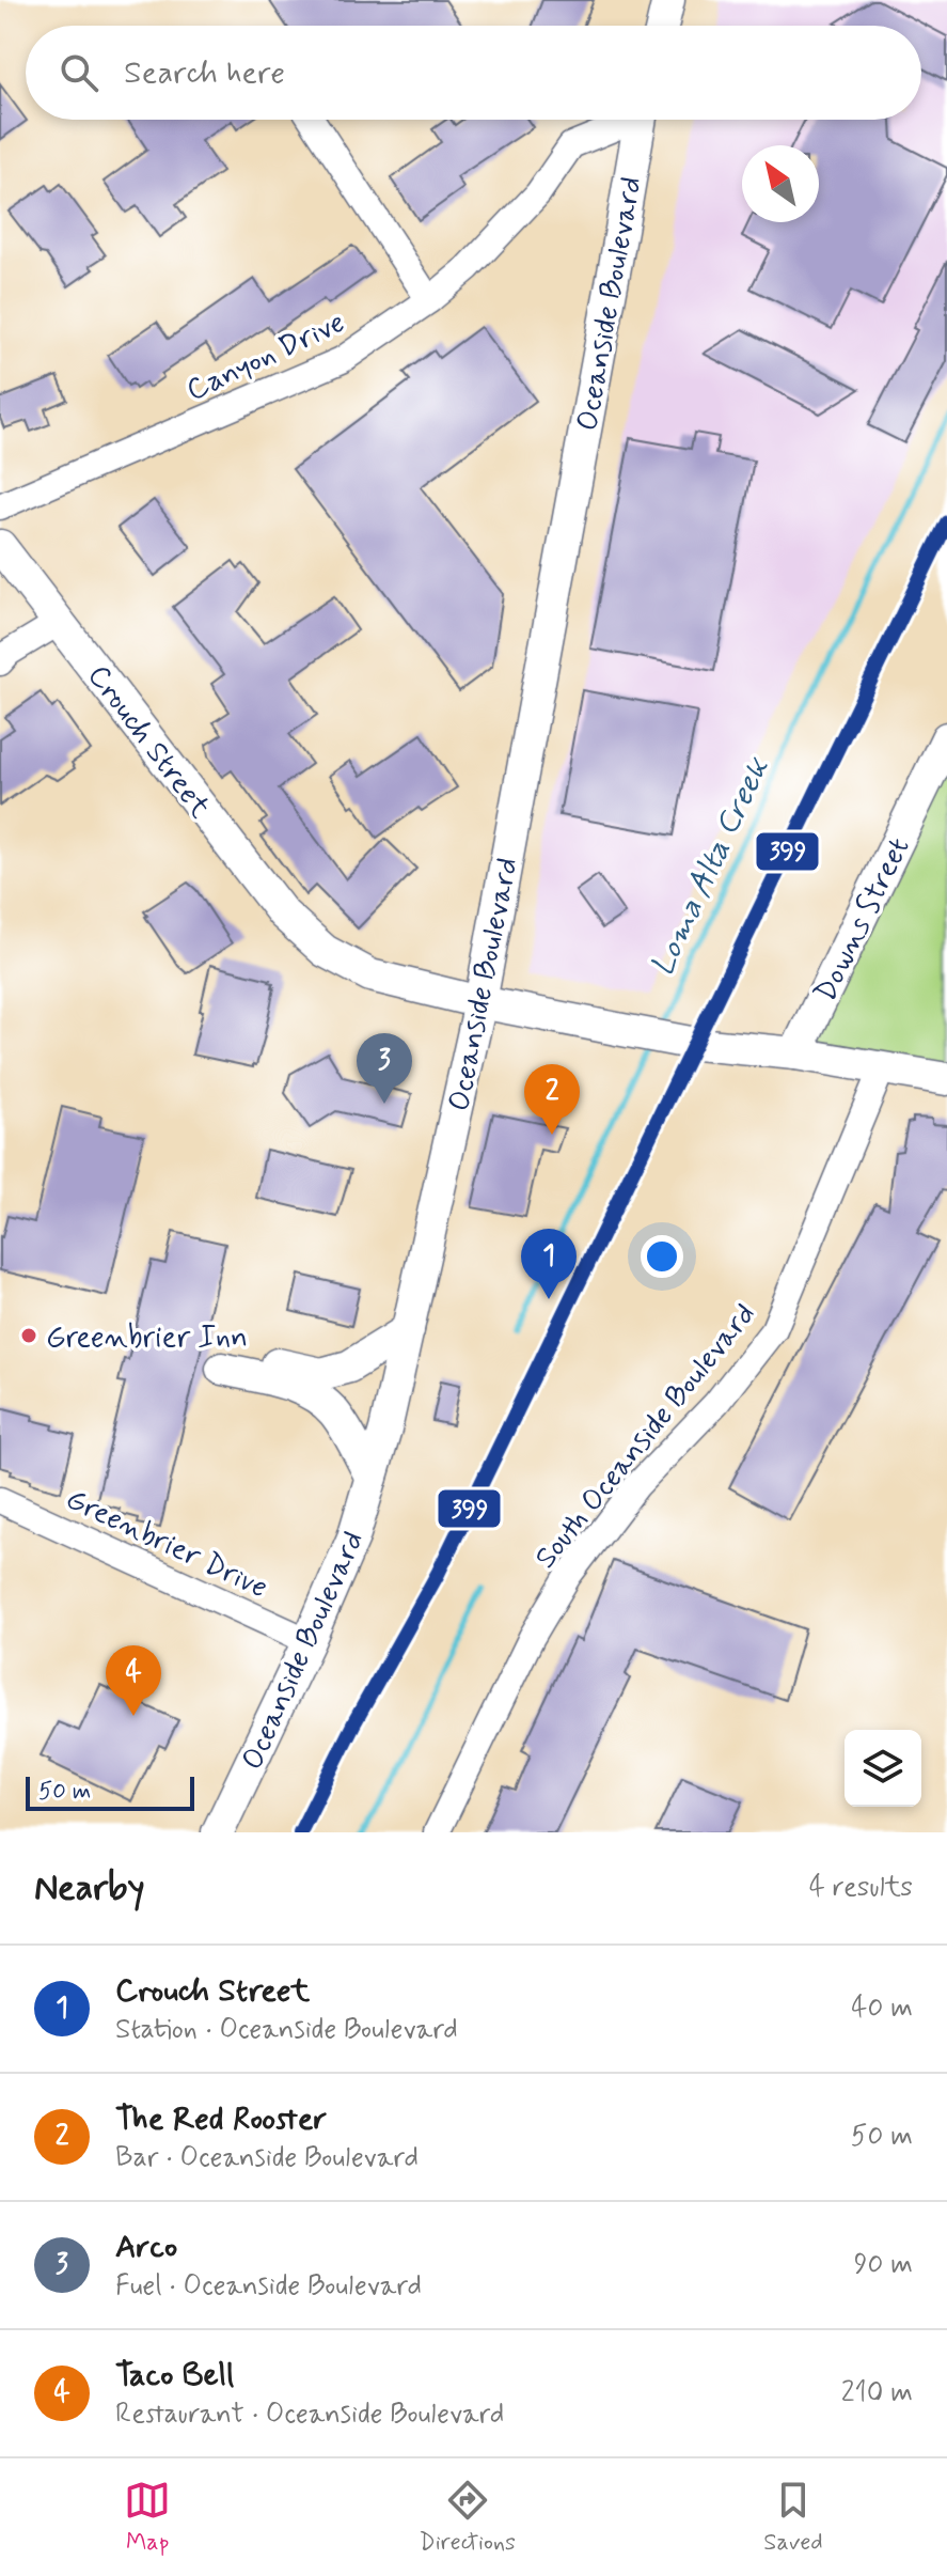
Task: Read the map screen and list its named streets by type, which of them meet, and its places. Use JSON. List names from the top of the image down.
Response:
{
  "streets": {
    "main road": ["Oceanside Boulevard", "Crouch Street", "Downs Street"],
    "street": ["Canyon Drive", "South Oceanside Boulevard", "Greenbrier Drive"]
  },
  "crossings": [
    ["Oceanside Boulevard", "Crouch Street"],
    ["Oceanside Boulevard", "Greenbrier Drive"],
    ["Crouch Street", "Downs Street"],
    ["Crouch Street", "South Oceanside Boulevard"]
  ],
  "water": ["Loma Alta Creek"],
  "places": ["Greenbrier Inn"],
  "lines": ["transit line 399"],
  "scale_bar": "50 m",
  "north": "top left",
  "page": {
    "search": "Search here",
    "pins": [
      "3",
      "2",
      "1",
      "4"
    ],
    "scale": "50 m",
    "heading": ["Nearby", "4 results"],
    "list": [
      {
        "mark": "1",
        "name": "Crouch Street",
        "note": "Station · Oceanside Boulevard",
        "value": "40 m"
      },
      {
        "mark": "2",
        "name": "The Red Rooster",
        "note": "Bar · Oceanside Boulevard",
        "value": "50 m"
      },
      {
        "mark": "3",
        "name": "Arco",
        "note": "Fuel · Oceanside Boulevard",
        "value": "90 m"
      },
      {
        "mark": "4",
        "name": "Taco Bell",
        "note": "Restaurant · Oceanside Boulevard",
        "value": "210 m"
      }
    ],
    "nav": ["Map", "Directions", "Saved"]
  }
}
